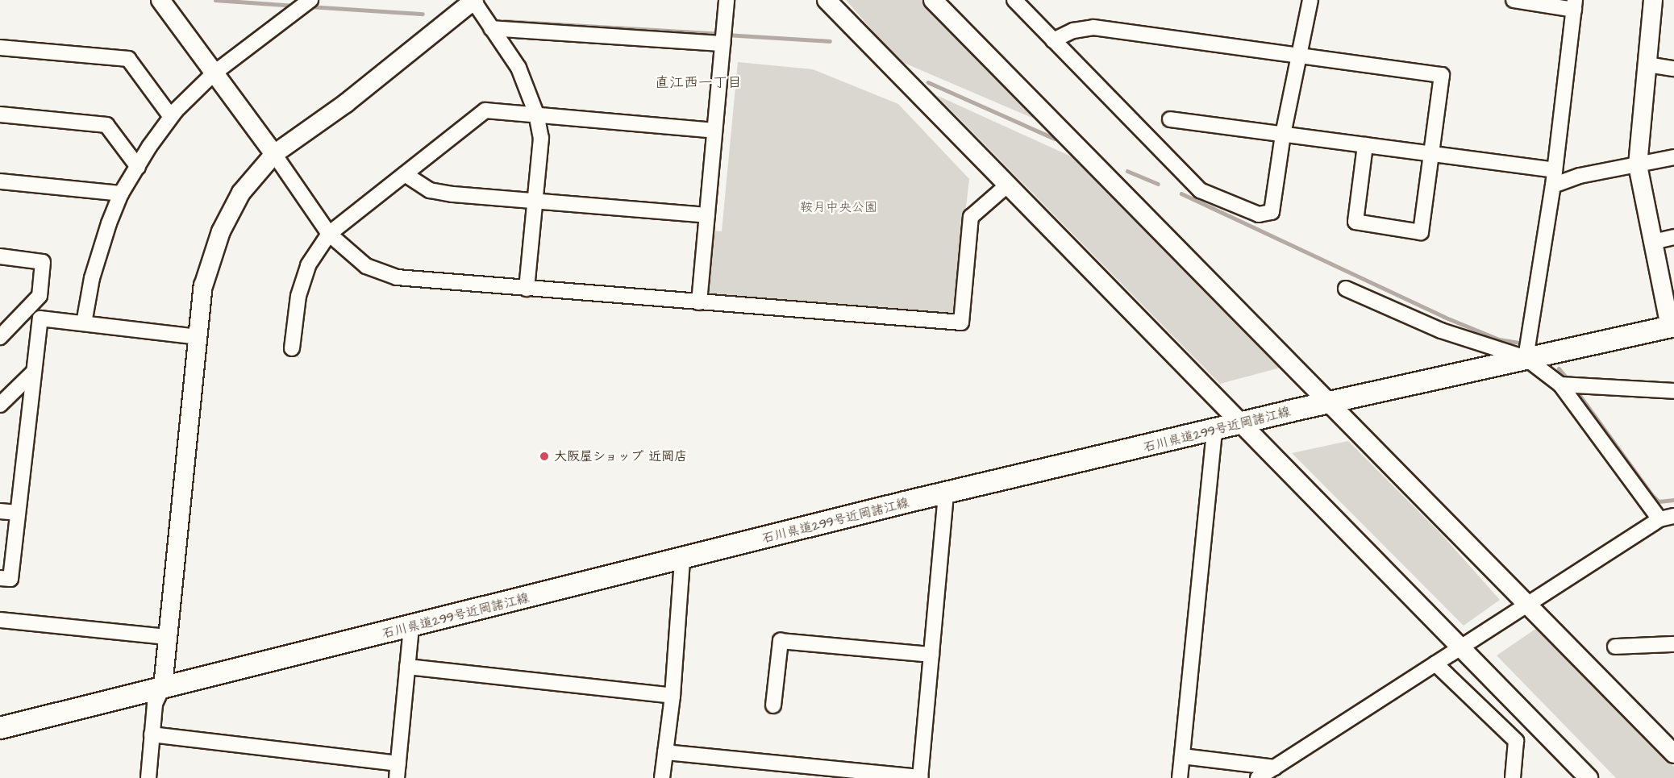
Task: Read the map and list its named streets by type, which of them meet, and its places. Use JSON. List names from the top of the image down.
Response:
{
  "streets": {
    "main road": ["石川県道299号近岡諸江線"]
  },
  "districts": ["直江西一丁目"],
  "parks": ["鞍月中央公園"],
  "places": ["大阪屋ショップ 近岡店"]
}
